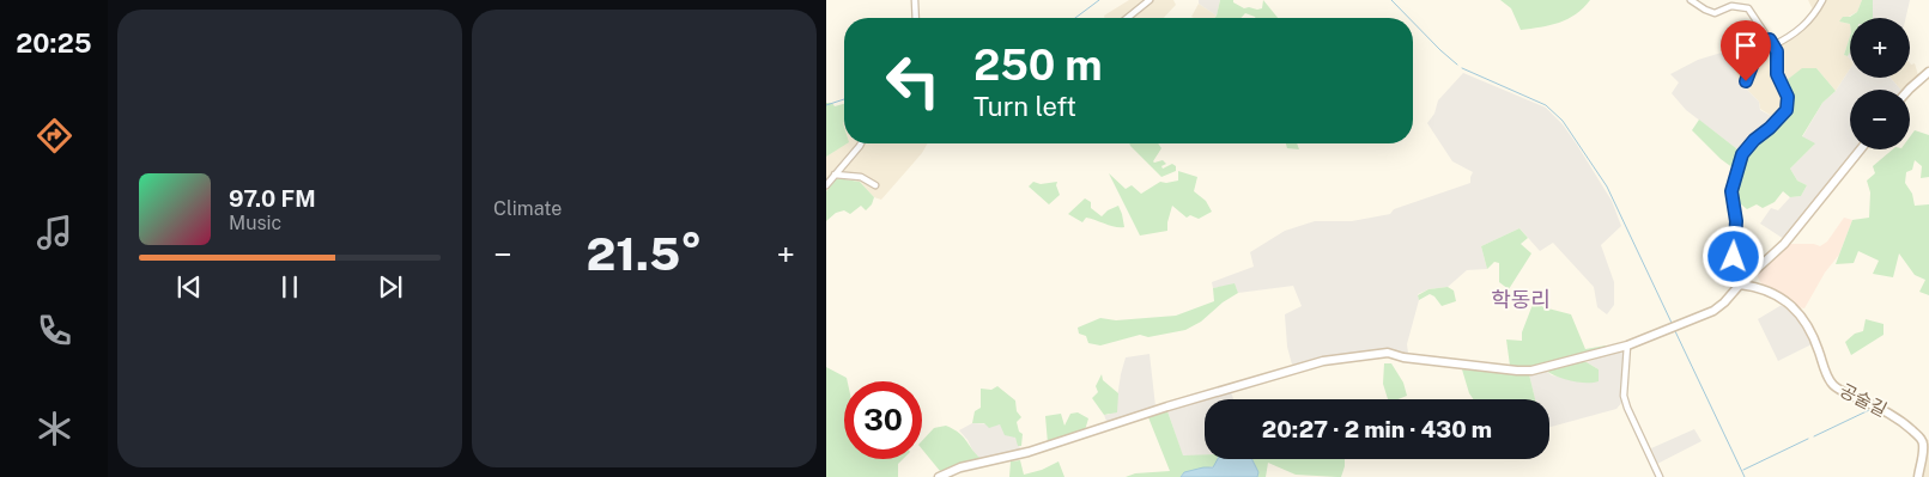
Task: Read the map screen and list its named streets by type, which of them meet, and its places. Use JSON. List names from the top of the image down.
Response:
{
  "streets": {
    "street": ["공술길"]
  },
  "districts": ["학동리"],
  "page": {
    "tabs": "20:25",
    "tile": "Climate",
    "map_buttons": ["+", "−"],
    "turn": ["250 m", "Turn left"],
    "song": ["97.0 FM", "Music"],
    "heat": ["−", "21.5°", "+"],
    "limit": "30",
    "trip": "20:27 · 2 min · 430 m"
  }
}
